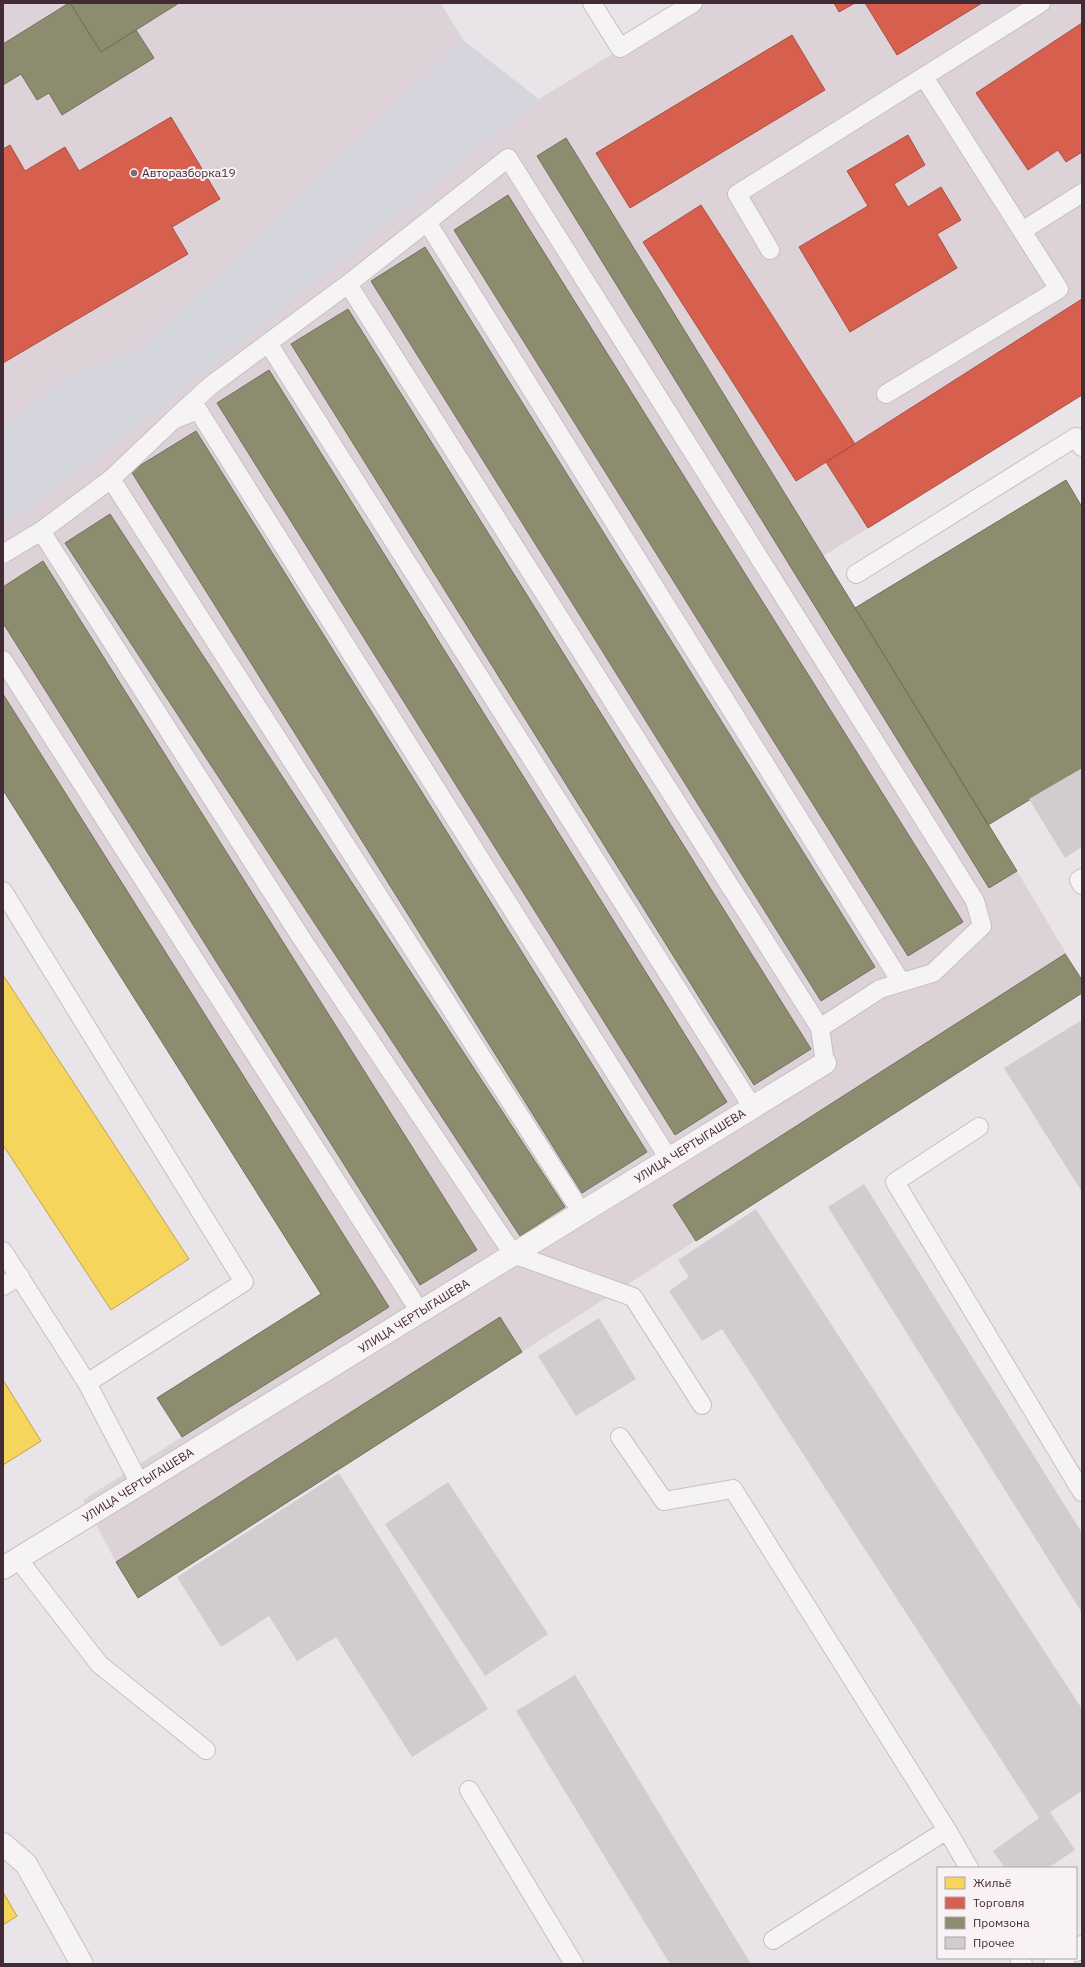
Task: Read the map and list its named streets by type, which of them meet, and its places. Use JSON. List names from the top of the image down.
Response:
{
  "streets": {
    "street": ["УЛИЦА ЧЕРТЫГАШЕВА"]
  },
  "places": ["Авторазборка19"],
  "legend": [
    "Жильё",
    "Торговля",
    "Промзона",
    "Прочее"
  ]
}
